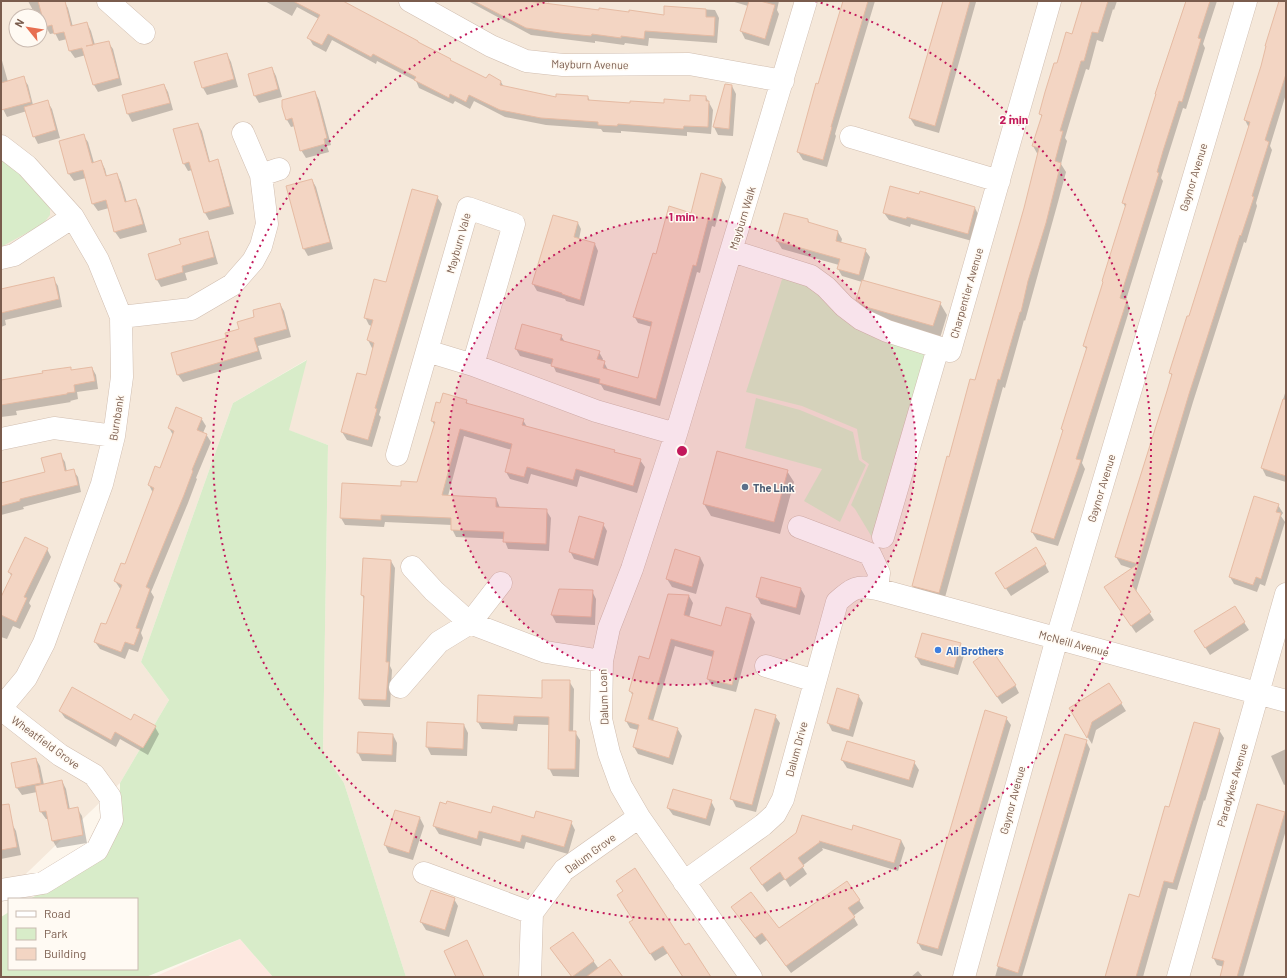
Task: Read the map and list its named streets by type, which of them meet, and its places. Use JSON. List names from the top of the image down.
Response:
{
  "streets": {
    "street": [
      "Mayburn Avenue",
      "Gaynor Avenue",
      "Mayburn Walk",
      "Mayburn Vale",
      "Charpentier Avenue",
      "Burnbank",
      "McNeill Avenue",
      "Dalum Loan",
      "Wheatfield Grove",
      "Dalum Drive",
      "Paradykes Avenue",
      "Dalum Grove"
    ]
  },
  "crossings": [
    ["Mayburn Avenue", "Mayburn Walk"],
    ["Gaynor Avenue", "McNeill Avenue"],
    ["Mayburn Walk", "Charpentier Avenue"],
    ["Mayburn Walk", "Dalum Loan"],
    ["Burnbank", "Wheatfield Grove"],
    ["McNeill Avenue", "Dalum Drive"],
    ["McNeill Avenue", "Paradykes Avenue"],
    ["Dalum Loan", "Dalum Drive"],
    ["Dalum Loan", "Dalum Grove"]
  ],
  "places": ["The Link", "Ali Brothers"],
  "legend": ["Road", "Park", "Building"],
  "north": "top left",
  "rings": ["2 min", "1 min"]
}
